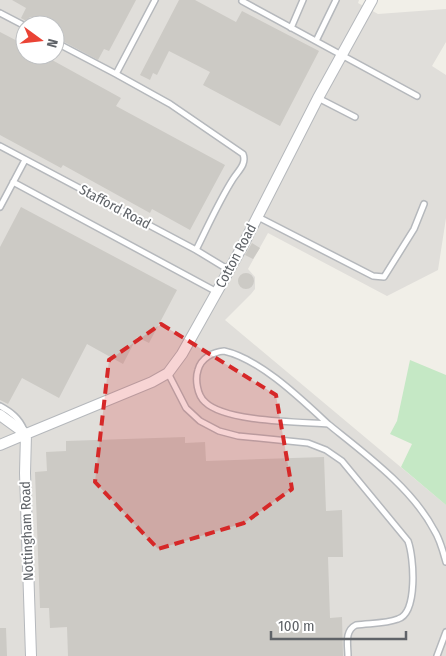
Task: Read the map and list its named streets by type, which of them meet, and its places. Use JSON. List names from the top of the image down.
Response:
{
  "streets": {
    "street": ["Cotton Road", "Nottingham Road"],
    "lane": ["Stafford Road"]
  },
  "crossings": [
    ["Stafford Road", "Cotton Road"],
    ["Cotton Road", "Nottingham Road"]
  ],
  "scale_bar": "100 m",
  "north": "right"
}
